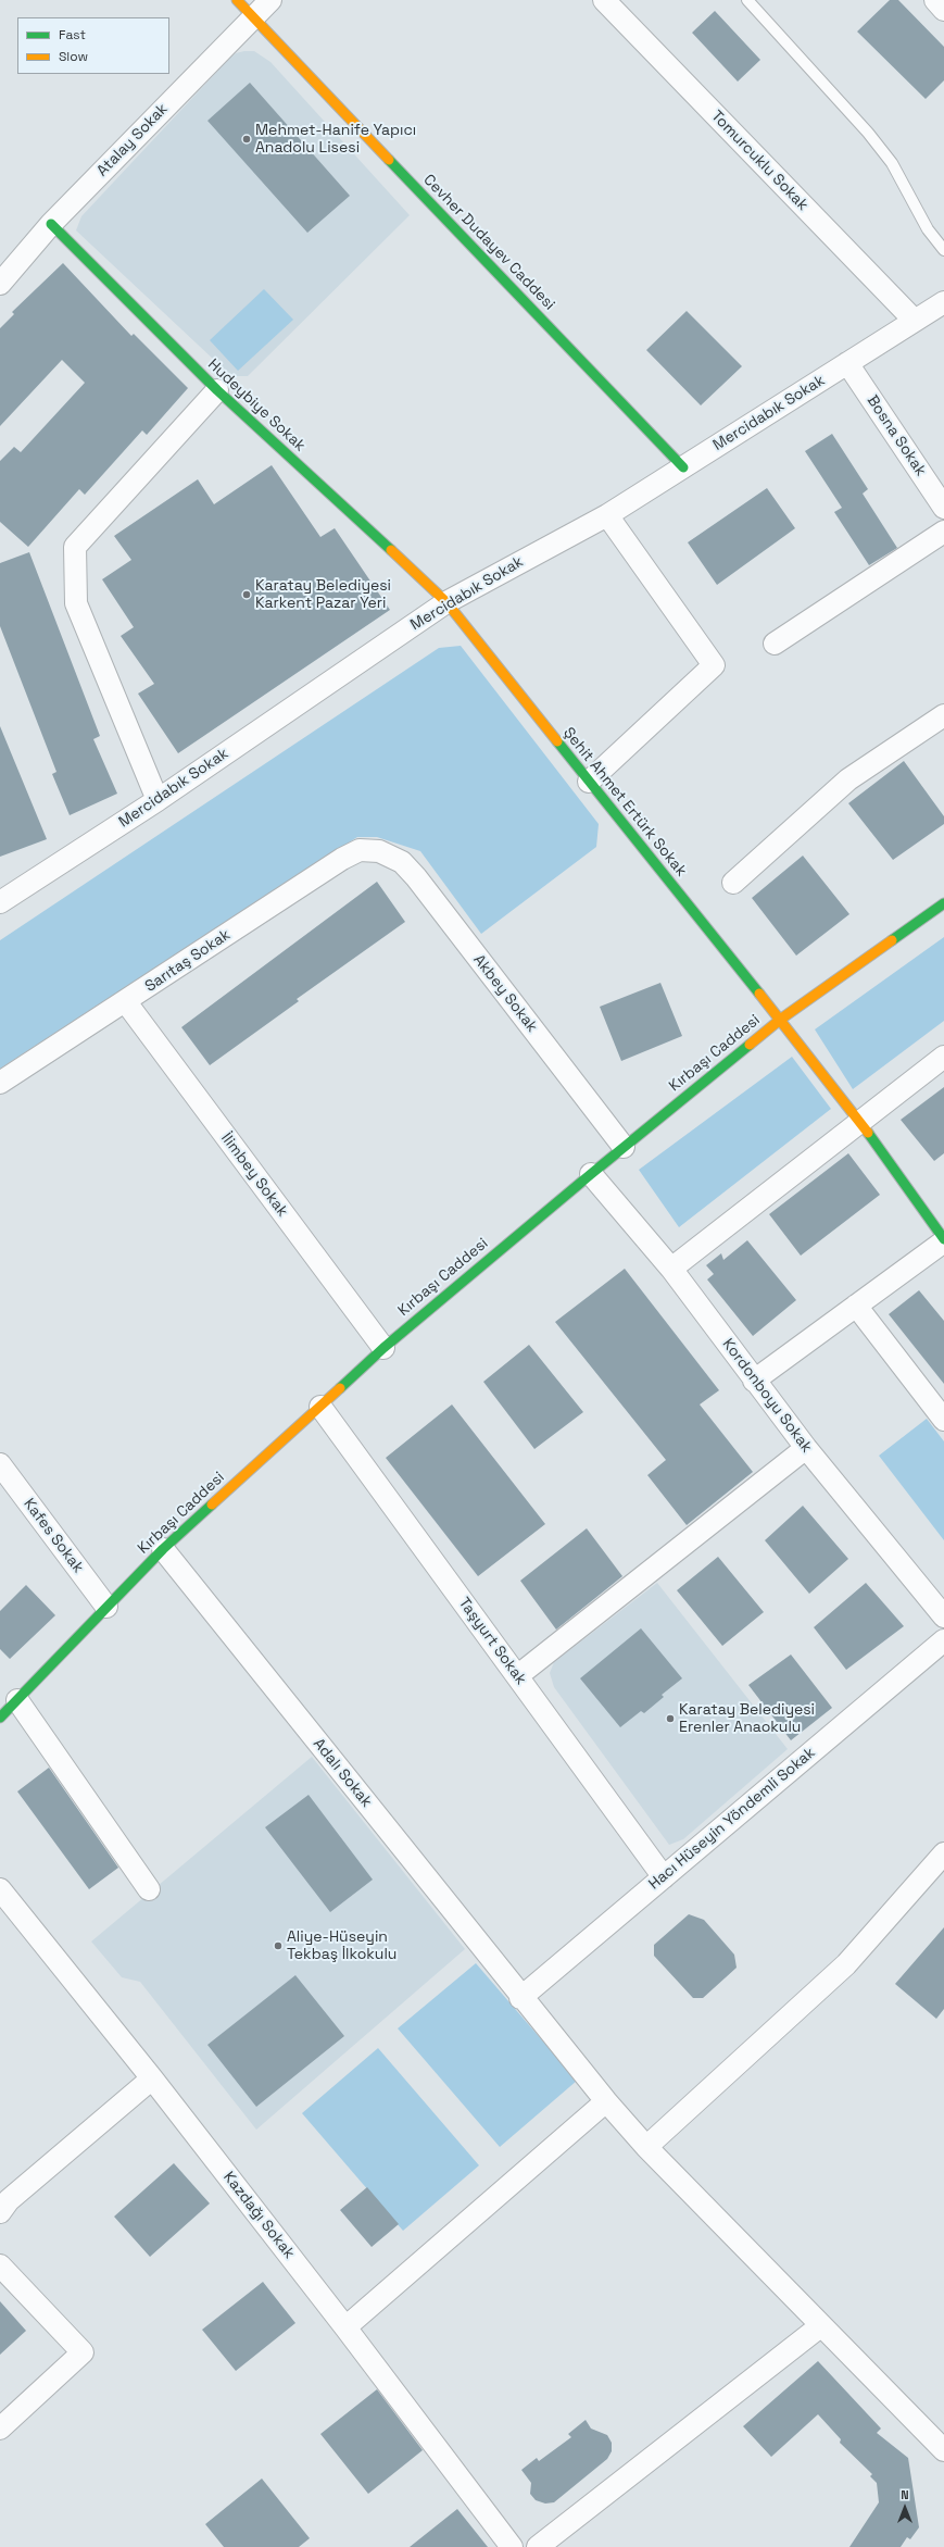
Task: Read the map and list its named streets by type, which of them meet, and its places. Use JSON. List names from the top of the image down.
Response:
{
  "streets": {
    "street": [
      "Atalay Sokak",
      "Tomurcuklu Sokak",
      "Cevher Dudayev Caddesi",
      "Hudeybiye Sokak",
      "Mercidabık Sokak",
      "Bosna Sokak",
      "Şehit Ahmet Ertürk Sokak",
      "Sarıtaş Sokak",
      "Akbey Sokak",
      "Kırbaşı Caddesi",
      "İlimbey Sokak",
      "Kordonboyu Sokak",
      "Kafes Sokak",
      "Taşyurt Sokak",
      "Adalı Sokak",
      "Hacı Hüseyin Yöndemli Sokak",
      "Kazdağı Sokak"
    ]
  },
  "crossings": [
    ["Atalay Sokak", "Cevher Dudayev Caddesi"],
    ["Atalay Sokak", "Hudeybiye Sokak"],
    ["Tomurcuklu Sokak", "Mercidabık Sokak"],
    ["Cevher Dudayev Caddesi", "Mercidabık Sokak"],
    ["Hudeybiye Sokak", "Mercidabık Sokak"],
    ["Hudeybiye Sokak", "Şehit Ahmet Ertürk Sokak"],
    ["Mercidabık Sokak", "Bosna Sokak"],
    ["Mercidabık Sokak", "Şehit Ahmet Ertürk Sokak"],
    ["Şehit Ahmet Ertürk Sokak", "Kırbaşı Caddesi"],
    ["Sarıtaş Sokak", "Akbey Sokak"],
    ["Sarıtaş Sokak", "İlimbey Sokak"],
    ["Akbey Sokak", "Kırbaşı Caddesi"],
    ["Kırbaşı Caddesi", "İlimbey Sokak"],
    ["Kırbaşı Caddesi", "Kordonboyu Sokak"],
    ["Kırbaşı Caddesi", "Kafes Sokak"],
    ["Kırbaşı Caddesi", "Taşyurt Sokak"],
    ["Kırbaşı Caddesi", "Adalı Sokak"],
    ["Taşyurt Sokak", "Hacı Hüseyin Yöndemli Sokak"],
    ["Adalı Sokak", "Hacı Hüseyin Yöndemli Sokak"]
  ],
  "places": [
    "Mehmet-Hanife Yapıcı Anadolu Lisesi",
    "Karatay Belediyesi Karkent Pazar Yeri",
    "Karatay Belediyesi Erenler Anaokulu",
    "Aliye-Hüseyin Tekbaş İlkokulu"
  ],
  "legend": ["Fast", "Slow"],
  "north": "top"
}
